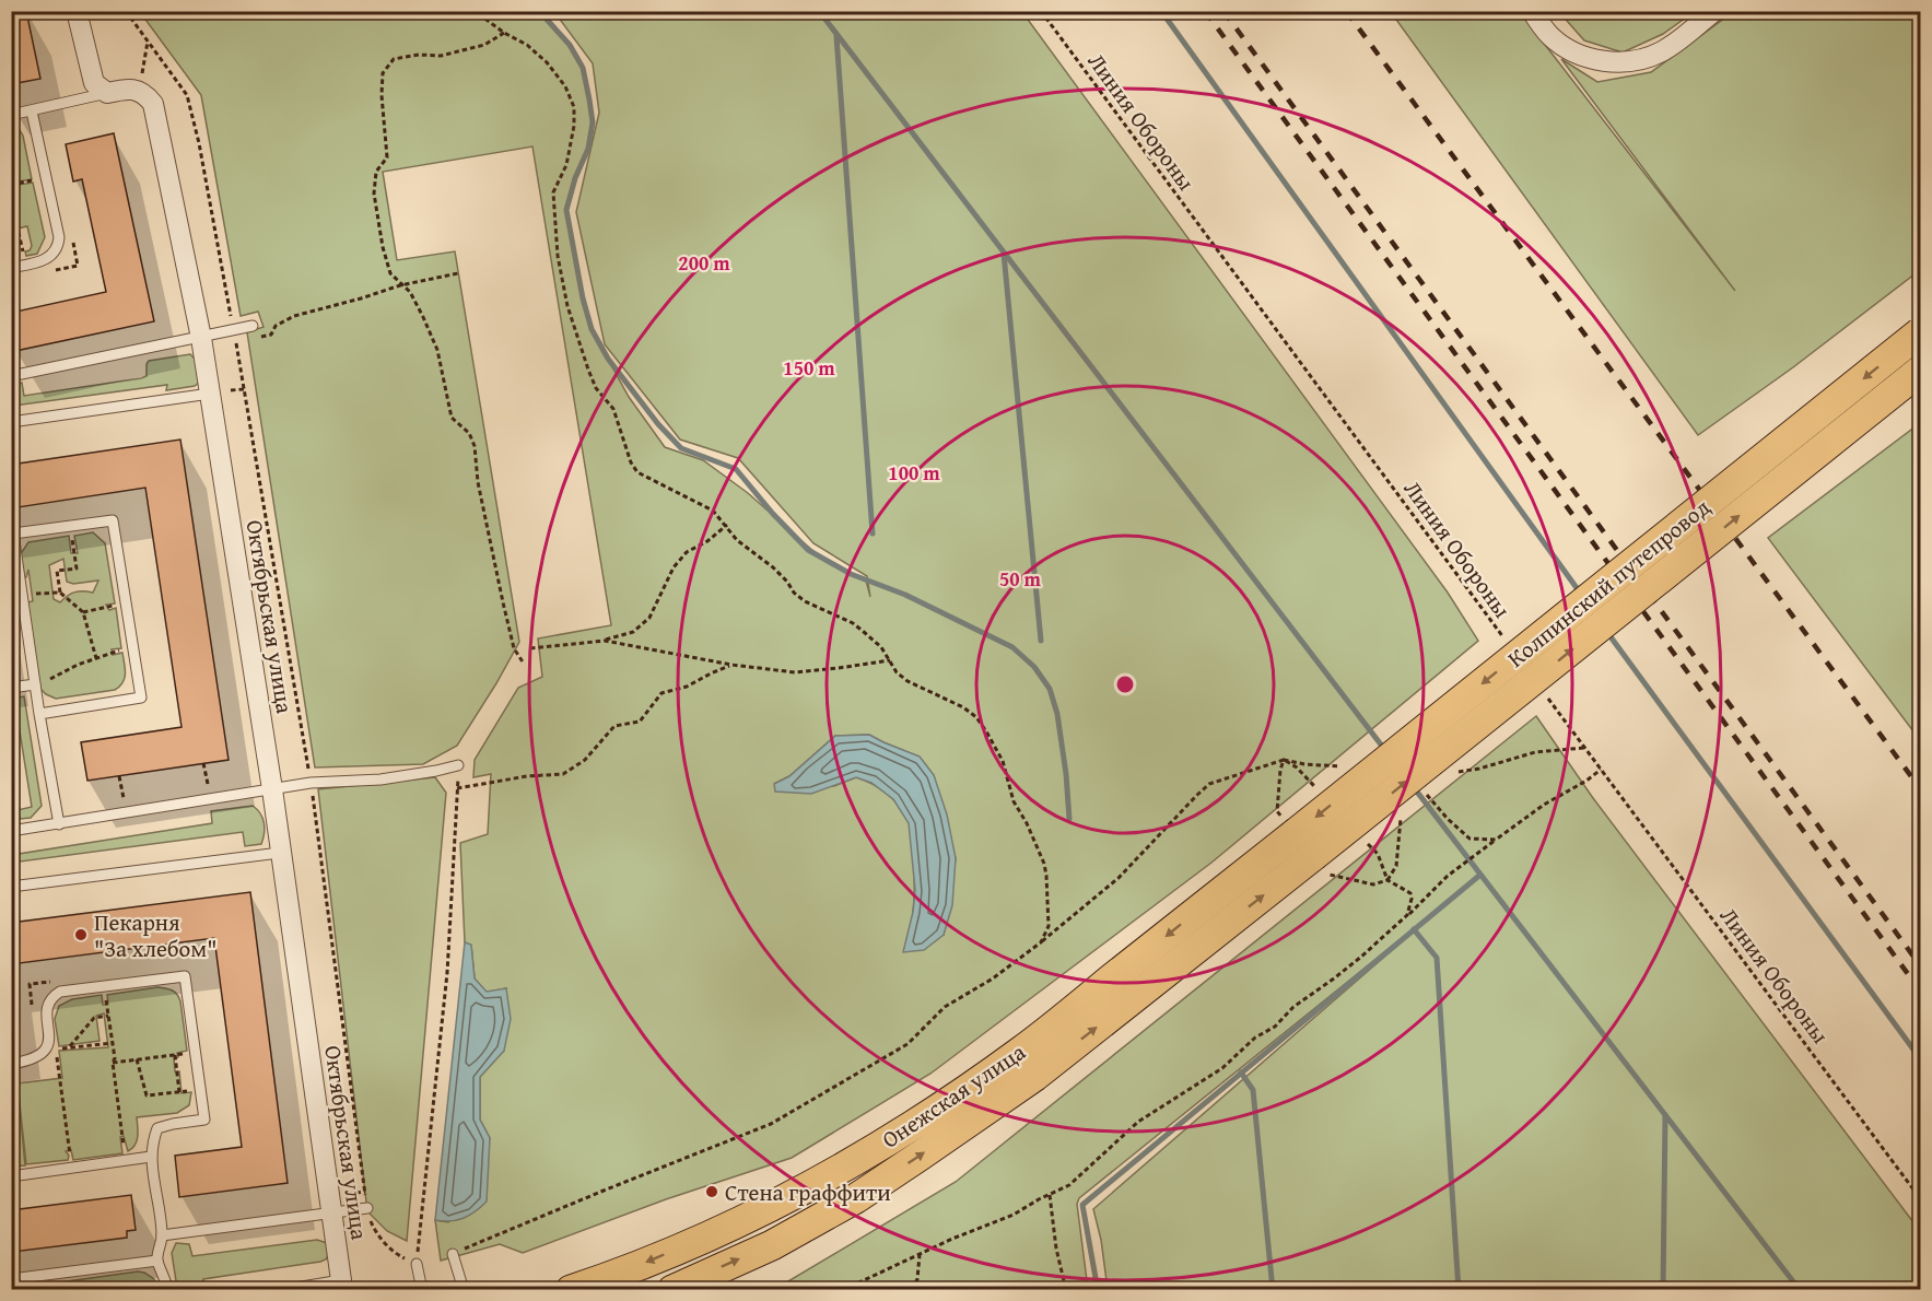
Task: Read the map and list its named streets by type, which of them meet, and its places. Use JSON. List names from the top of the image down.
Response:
{
  "streets": {
    "main road": ["Колпинский путепровод", "Онежская улица"],
    "street": ["Октябрьская улица"],
    "path": ["Линия Обороны"]
  },
  "crossings": [
    ["Колпинский путепровод", "Онежская улица"]
  ],
  "places": ["Пекарня \"За хлебом\"", "Стена граффити"],
  "rings": [
    "200 m",
    "150 m",
    "100 m",
    "50 m"
  ]
}
